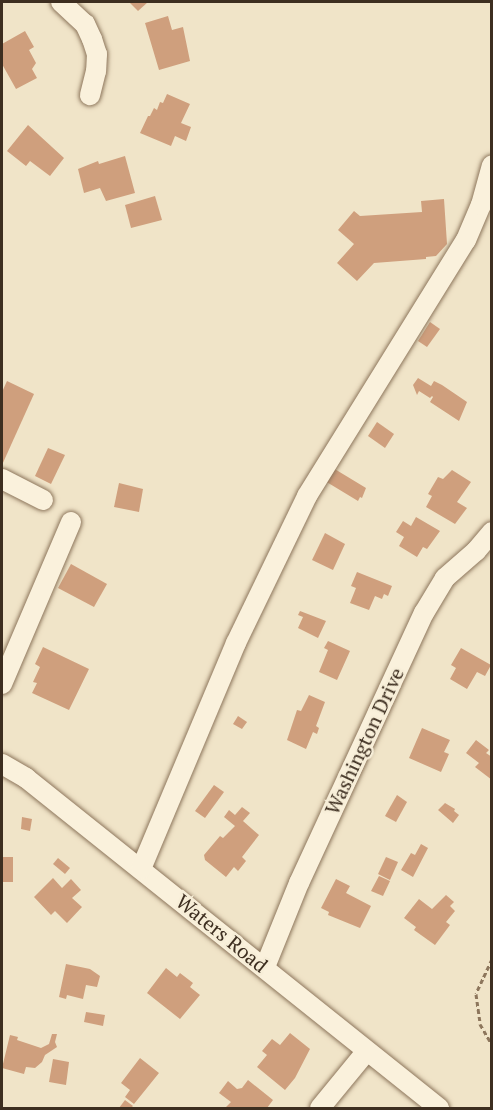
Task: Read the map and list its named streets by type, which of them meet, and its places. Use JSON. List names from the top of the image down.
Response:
{
  "streets": {
    "street": ["Washington Drive", "Waters Road"]
  },
  "crossings": [
    ["Washington Drive", "Waters Road"]
  ]
}
